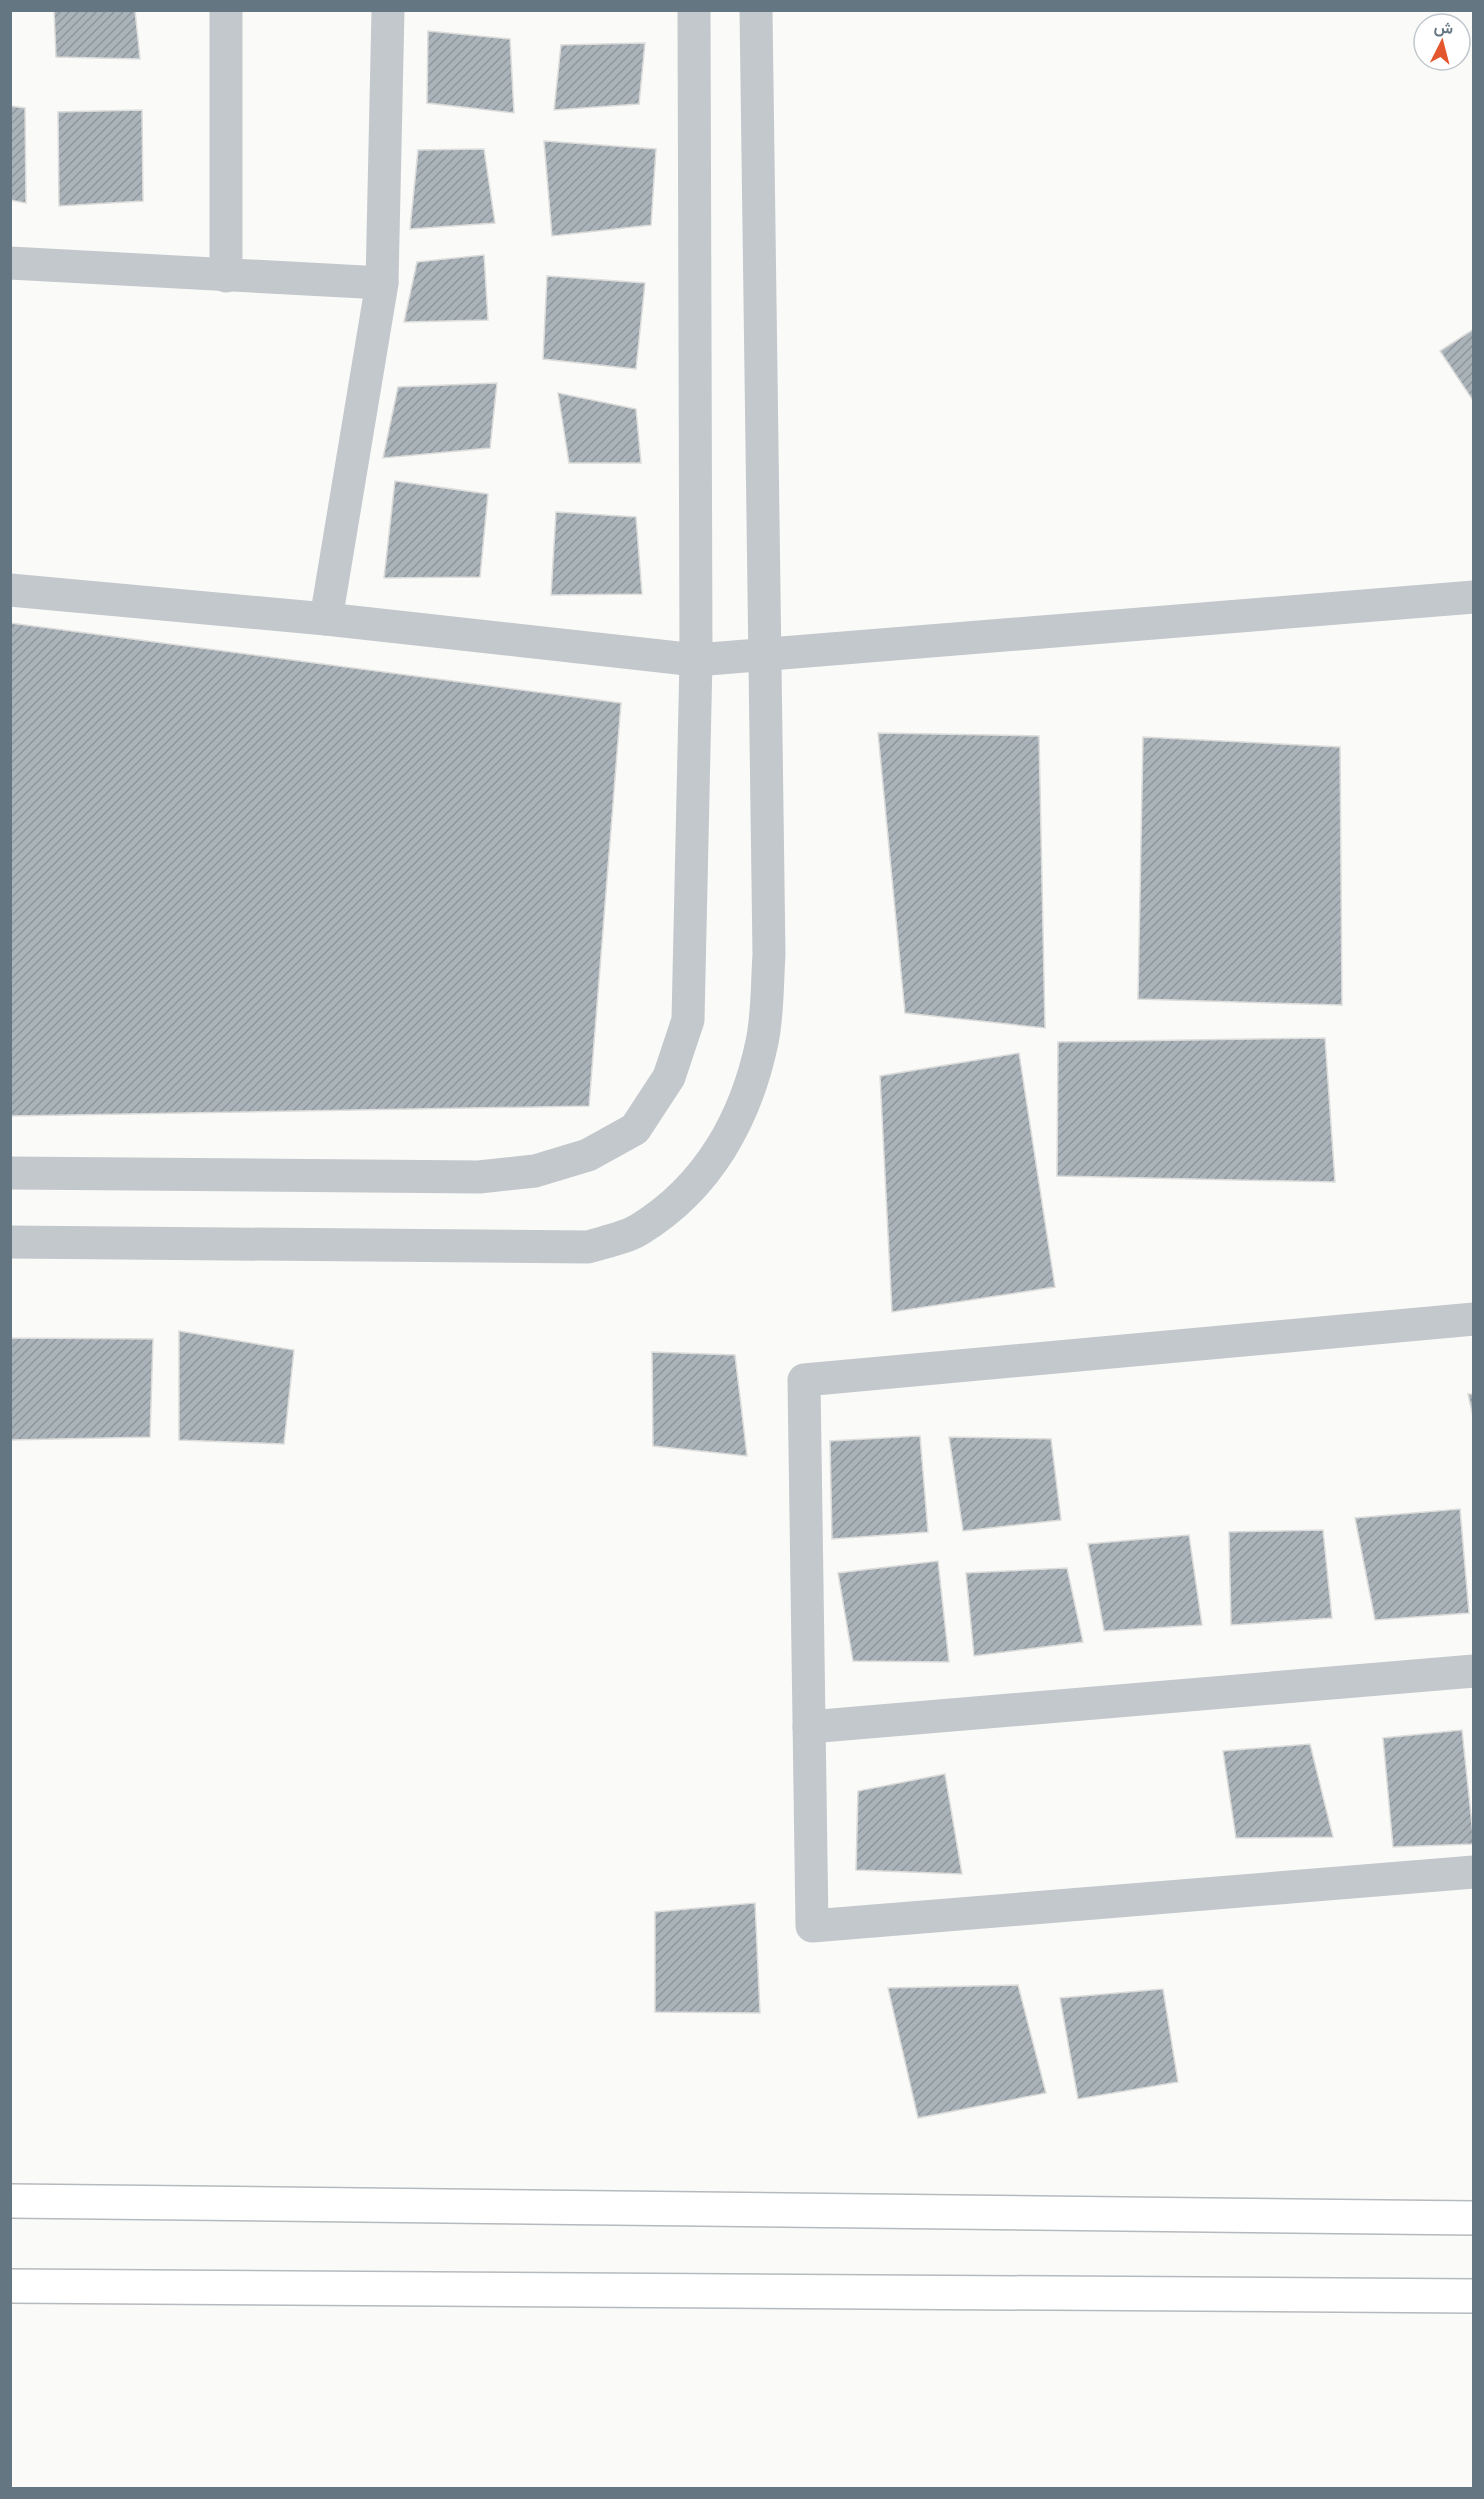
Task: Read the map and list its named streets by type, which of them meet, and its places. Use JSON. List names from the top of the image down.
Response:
{
  "north": "top"
}
